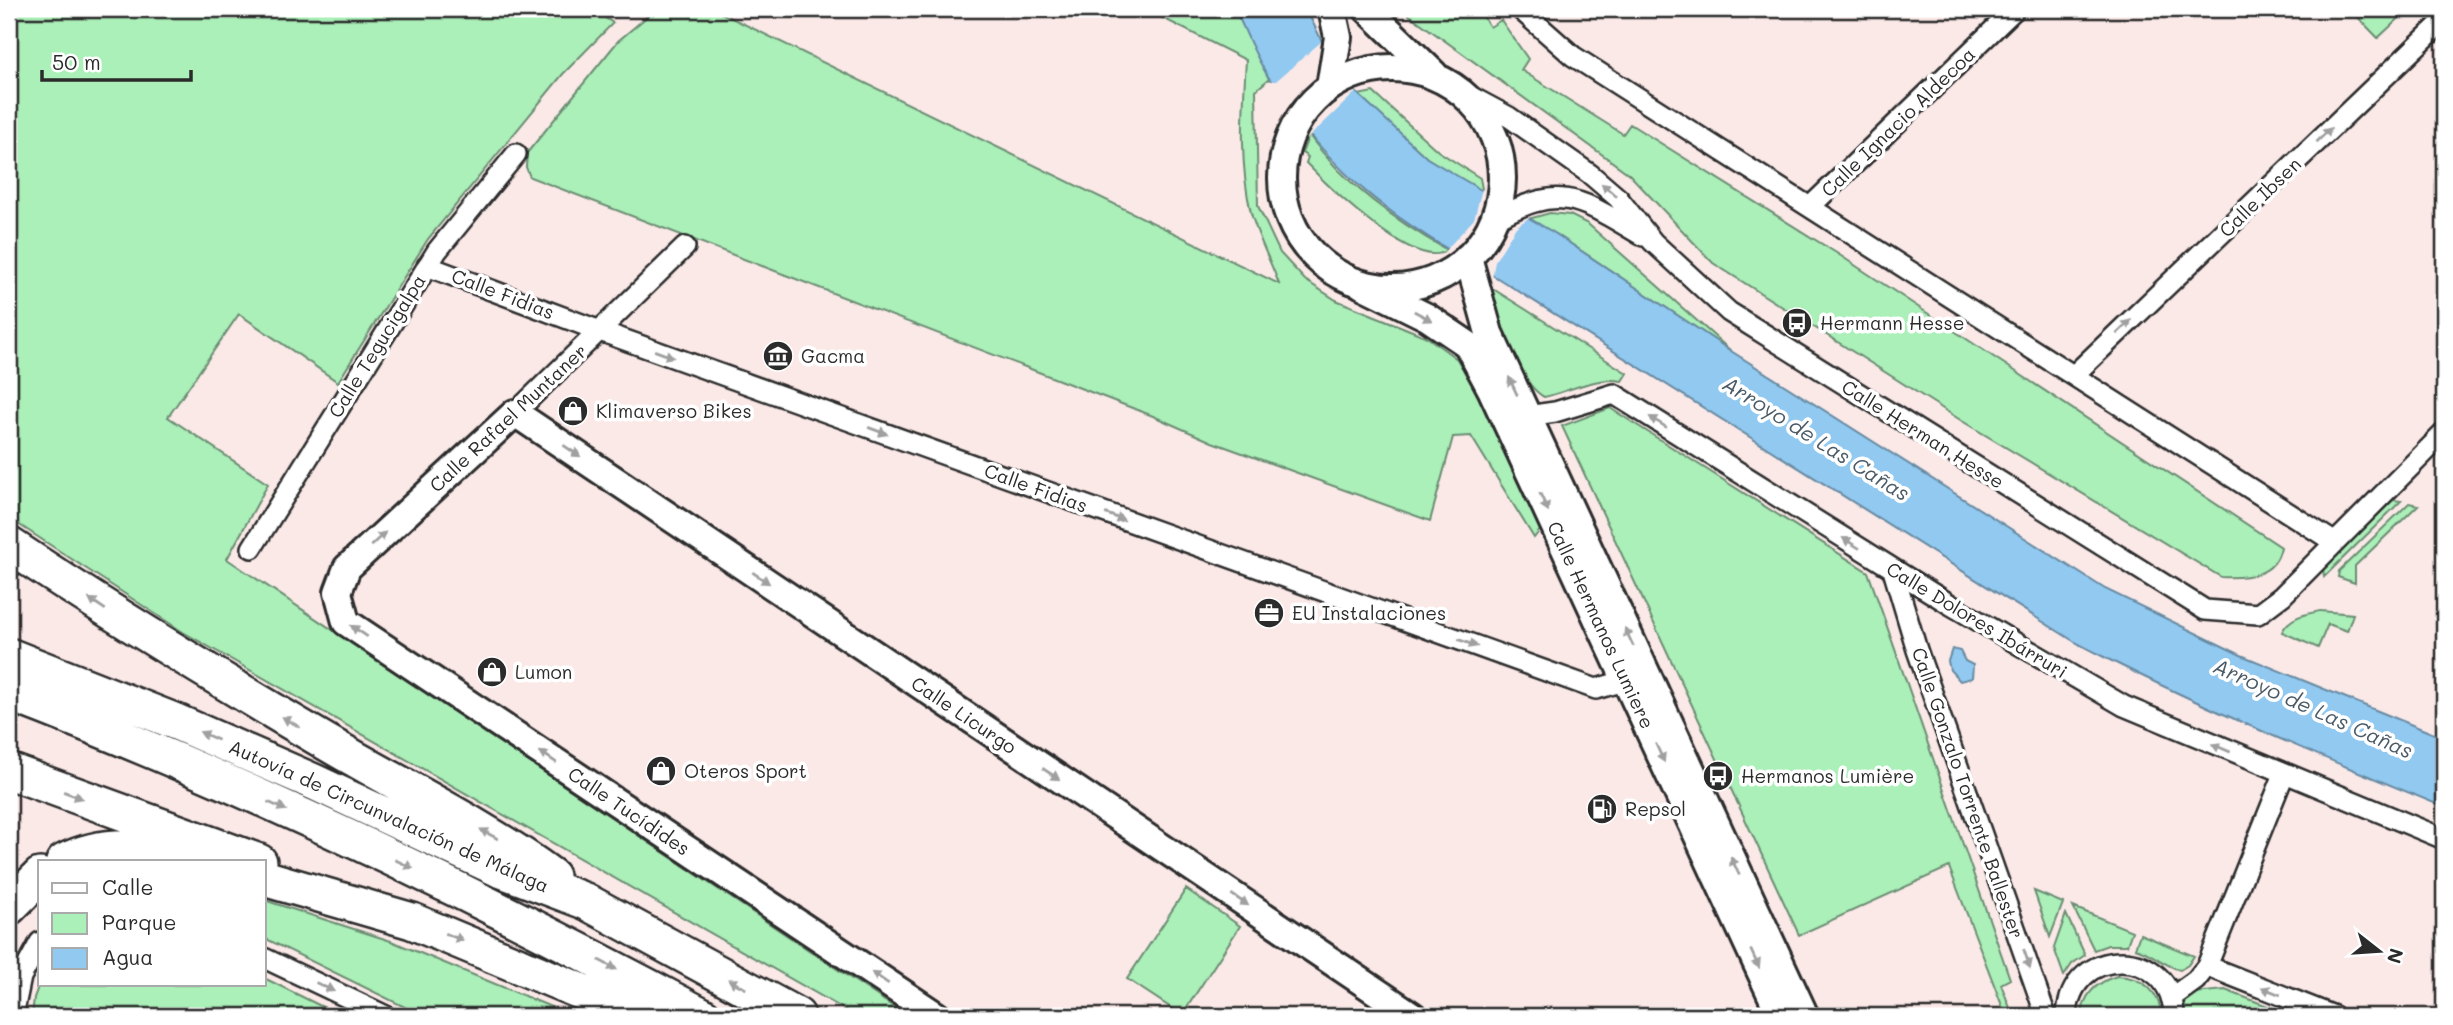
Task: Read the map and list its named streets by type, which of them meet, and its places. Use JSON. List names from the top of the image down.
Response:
{
  "streets": {
    "highway": ["Autovía de Circunvalación de Málaga"],
    "main road": [
      "Calle Rafael Muntaner",
      "Calle Herman Hesse",
      "Calle Hermanos Lumiere",
      "Calle Licurgo",
      "Calle Tucídides"
    ],
    "street": [
      "Calle Ignacio Aldecoa",
      "Calle Ibsen",
      "Calle Fidias",
      "Calle Tegucigalpa",
      "Calle Dolores Ibárruri",
      "Calle Gonzalo Torrente Ballester"
    ]
  },
  "crossings": [
    ["Calle Fidias", "Calle Tegucigalpa"],
    ["Calle Fidias", "Calle Rafael Muntaner"],
    ["Calle Fidias", "Calle Hermanos Lumiere"],
    ["Calle Rafael Muntaner", "Calle Licurgo"],
    ["Calle Rafael Muntaner", "Calle Tucídides"],
    ["Calle Herman Hesse", "Calle Hermanos Lumiere"],
    ["Calle Dolores Ibárruri", "Calle Hermanos Lumiere"],
    ["Calle Dolores Ibárruri", "Calle Gonzalo Torrente Ballester"]
  ],
  "one_way": [
    "Calle Ibsen",
    "Calle Fidias",
    "Calle Rafael Muntaner",
    "Calle Dolores Ibárruri",
    "Calle Licurgo",
    "Calle Gonzalo Torrente Ballester",
    "Calle Tucídides"
  ],
  "water": ["Arroyo de Las Cañas"],
  "places": {
    "bus stop": ["Hermann Hesse", "Hermanos Lumière"],
    "museum": ["Gacma"],
    "shop": ["Klimaverso Bikes", "Lumon", "Oteros Sport"],
    "office": ["EU Instalaciones"],
    "fuel station": ["Repsol"]
  },
  "legend": ["Calle", "Parque", "Agua"],
  "scale_bar": "50 m",
  "north": "right"
}
